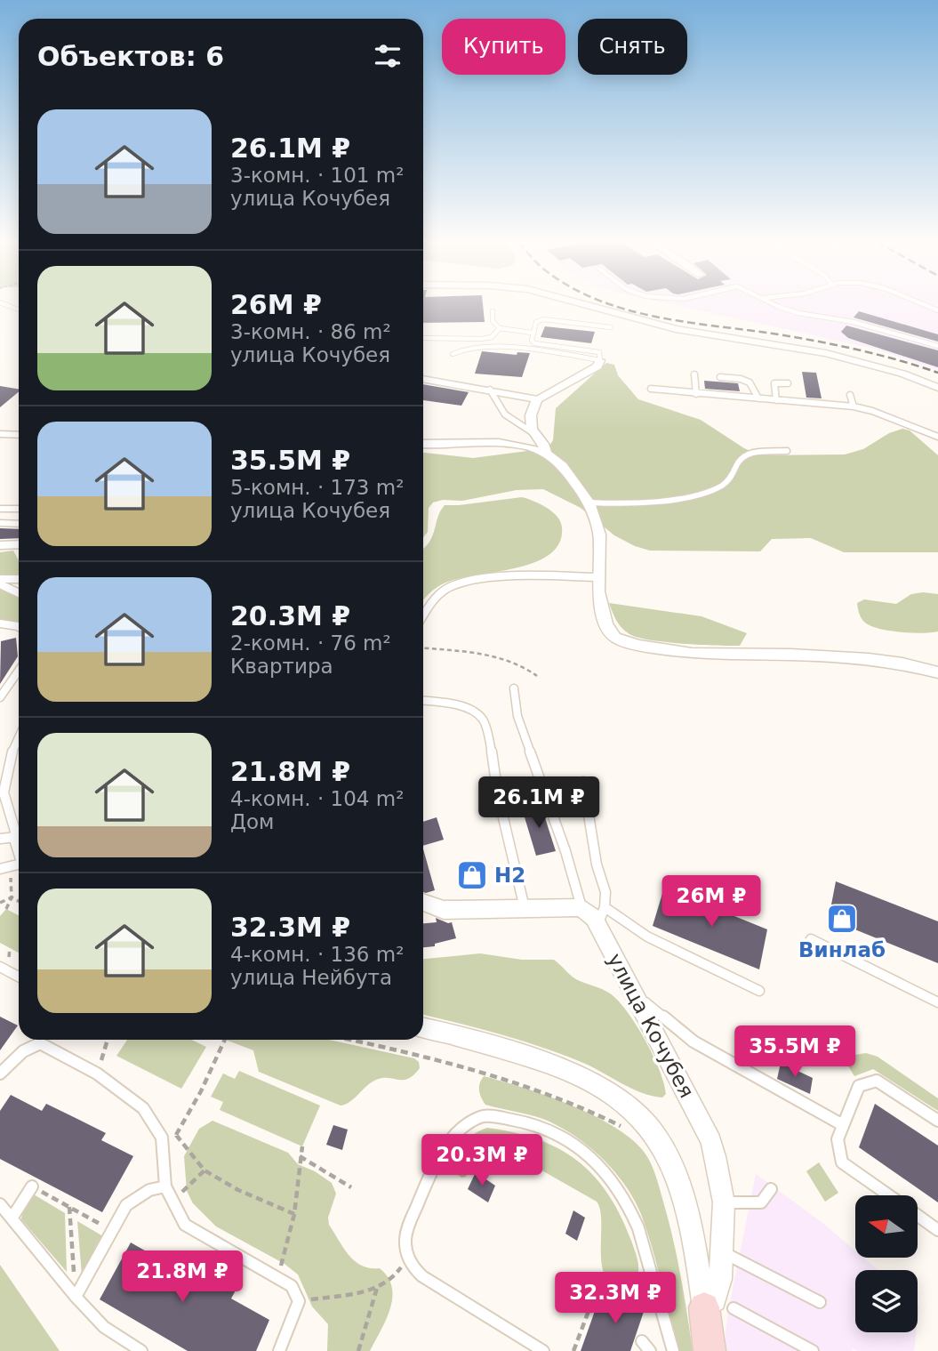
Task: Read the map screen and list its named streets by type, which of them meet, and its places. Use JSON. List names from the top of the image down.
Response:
{
  "streets": {
    "street": ["улица Кочубея"]
  },
  "places": {
    "shop": ["H2", "Винлаб"]
  },
  "north": "left",
  "page": {
    "chip": ["Купить", "Снять"],
    "heading": "Объектов: 6",
    "list": [
      {
        "name": "26.1M ₽",
        "note": "3-комн. · 101 m² · улица Кочубея"
      },
      {
        "name": "26M ₽",
        "note": "3-комн. · 86 m² · улица Кочубея"
      },
      {
        "name": "35.5M ₽",
        "note": "5-комн. · 173 m² · улица Кочубея"
      },
      {
        "name": "20.3M ₽",
        "note": "2-комн. · 76 m² · Квартира"
      },
      {
        "name": "21.8M ₽",
        "note": "4-комн. · 104 m² · Дом"
      },
      {
        "name": "32.3M ₽",
        "note": "4-комн. · 136 m² · улица Нейбута"
      }
    ],
    "price": [
      "26.1M ₽",
      "26M ₽",
      "35.5M ₽",
      "20.3M ₽",
      "21.8M ₽",
      "32.3M ₽"
    ]
  }
}
